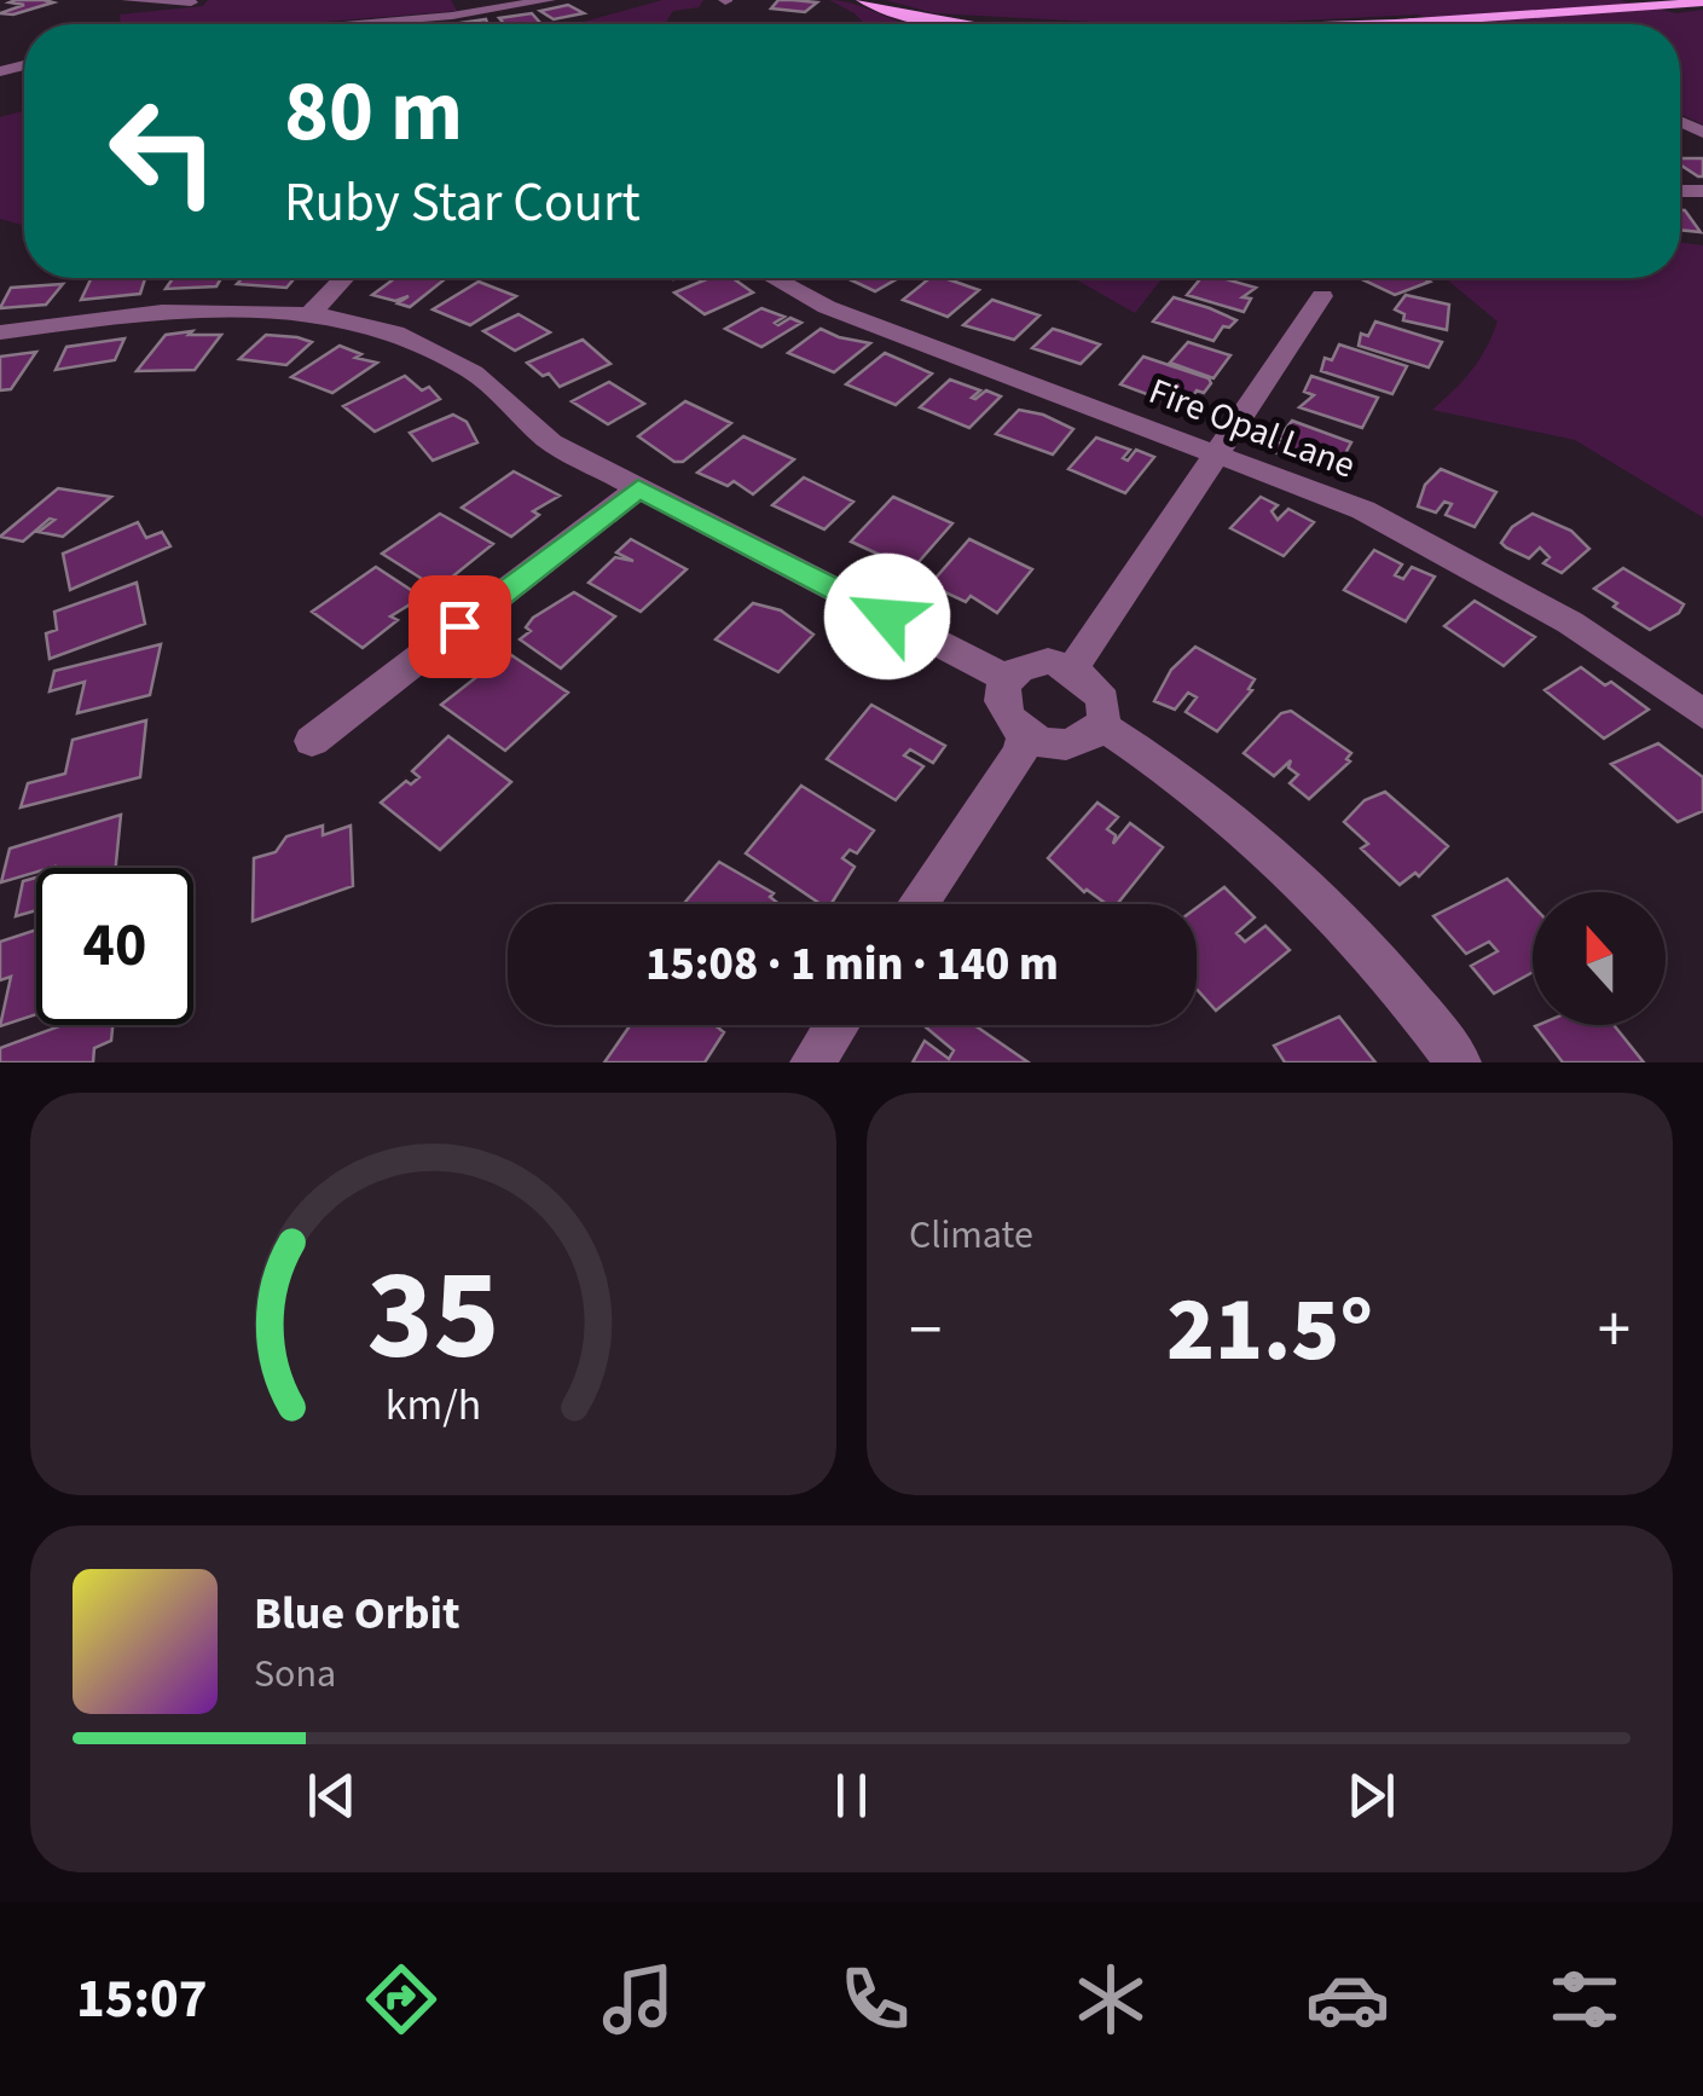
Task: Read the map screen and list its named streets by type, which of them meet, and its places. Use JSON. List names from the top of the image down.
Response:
{
  "streets": {
    "street": ["Fire Opal Lane"]
  },
  "north": "top",
  "page": {
    "turn": ["80 m", "Ruby Star Court"],
    "limit": "40",
    "trip": "15:08 · 1 min · 140 m",
    "tile": "Climate",
    "heat": ["−", "21.5°", "+"],
    "song": ["Blue Orbit", "Sona"],
    "tabs": "15:07",
    "gauge": ["35", "km/h"]
  }
}
